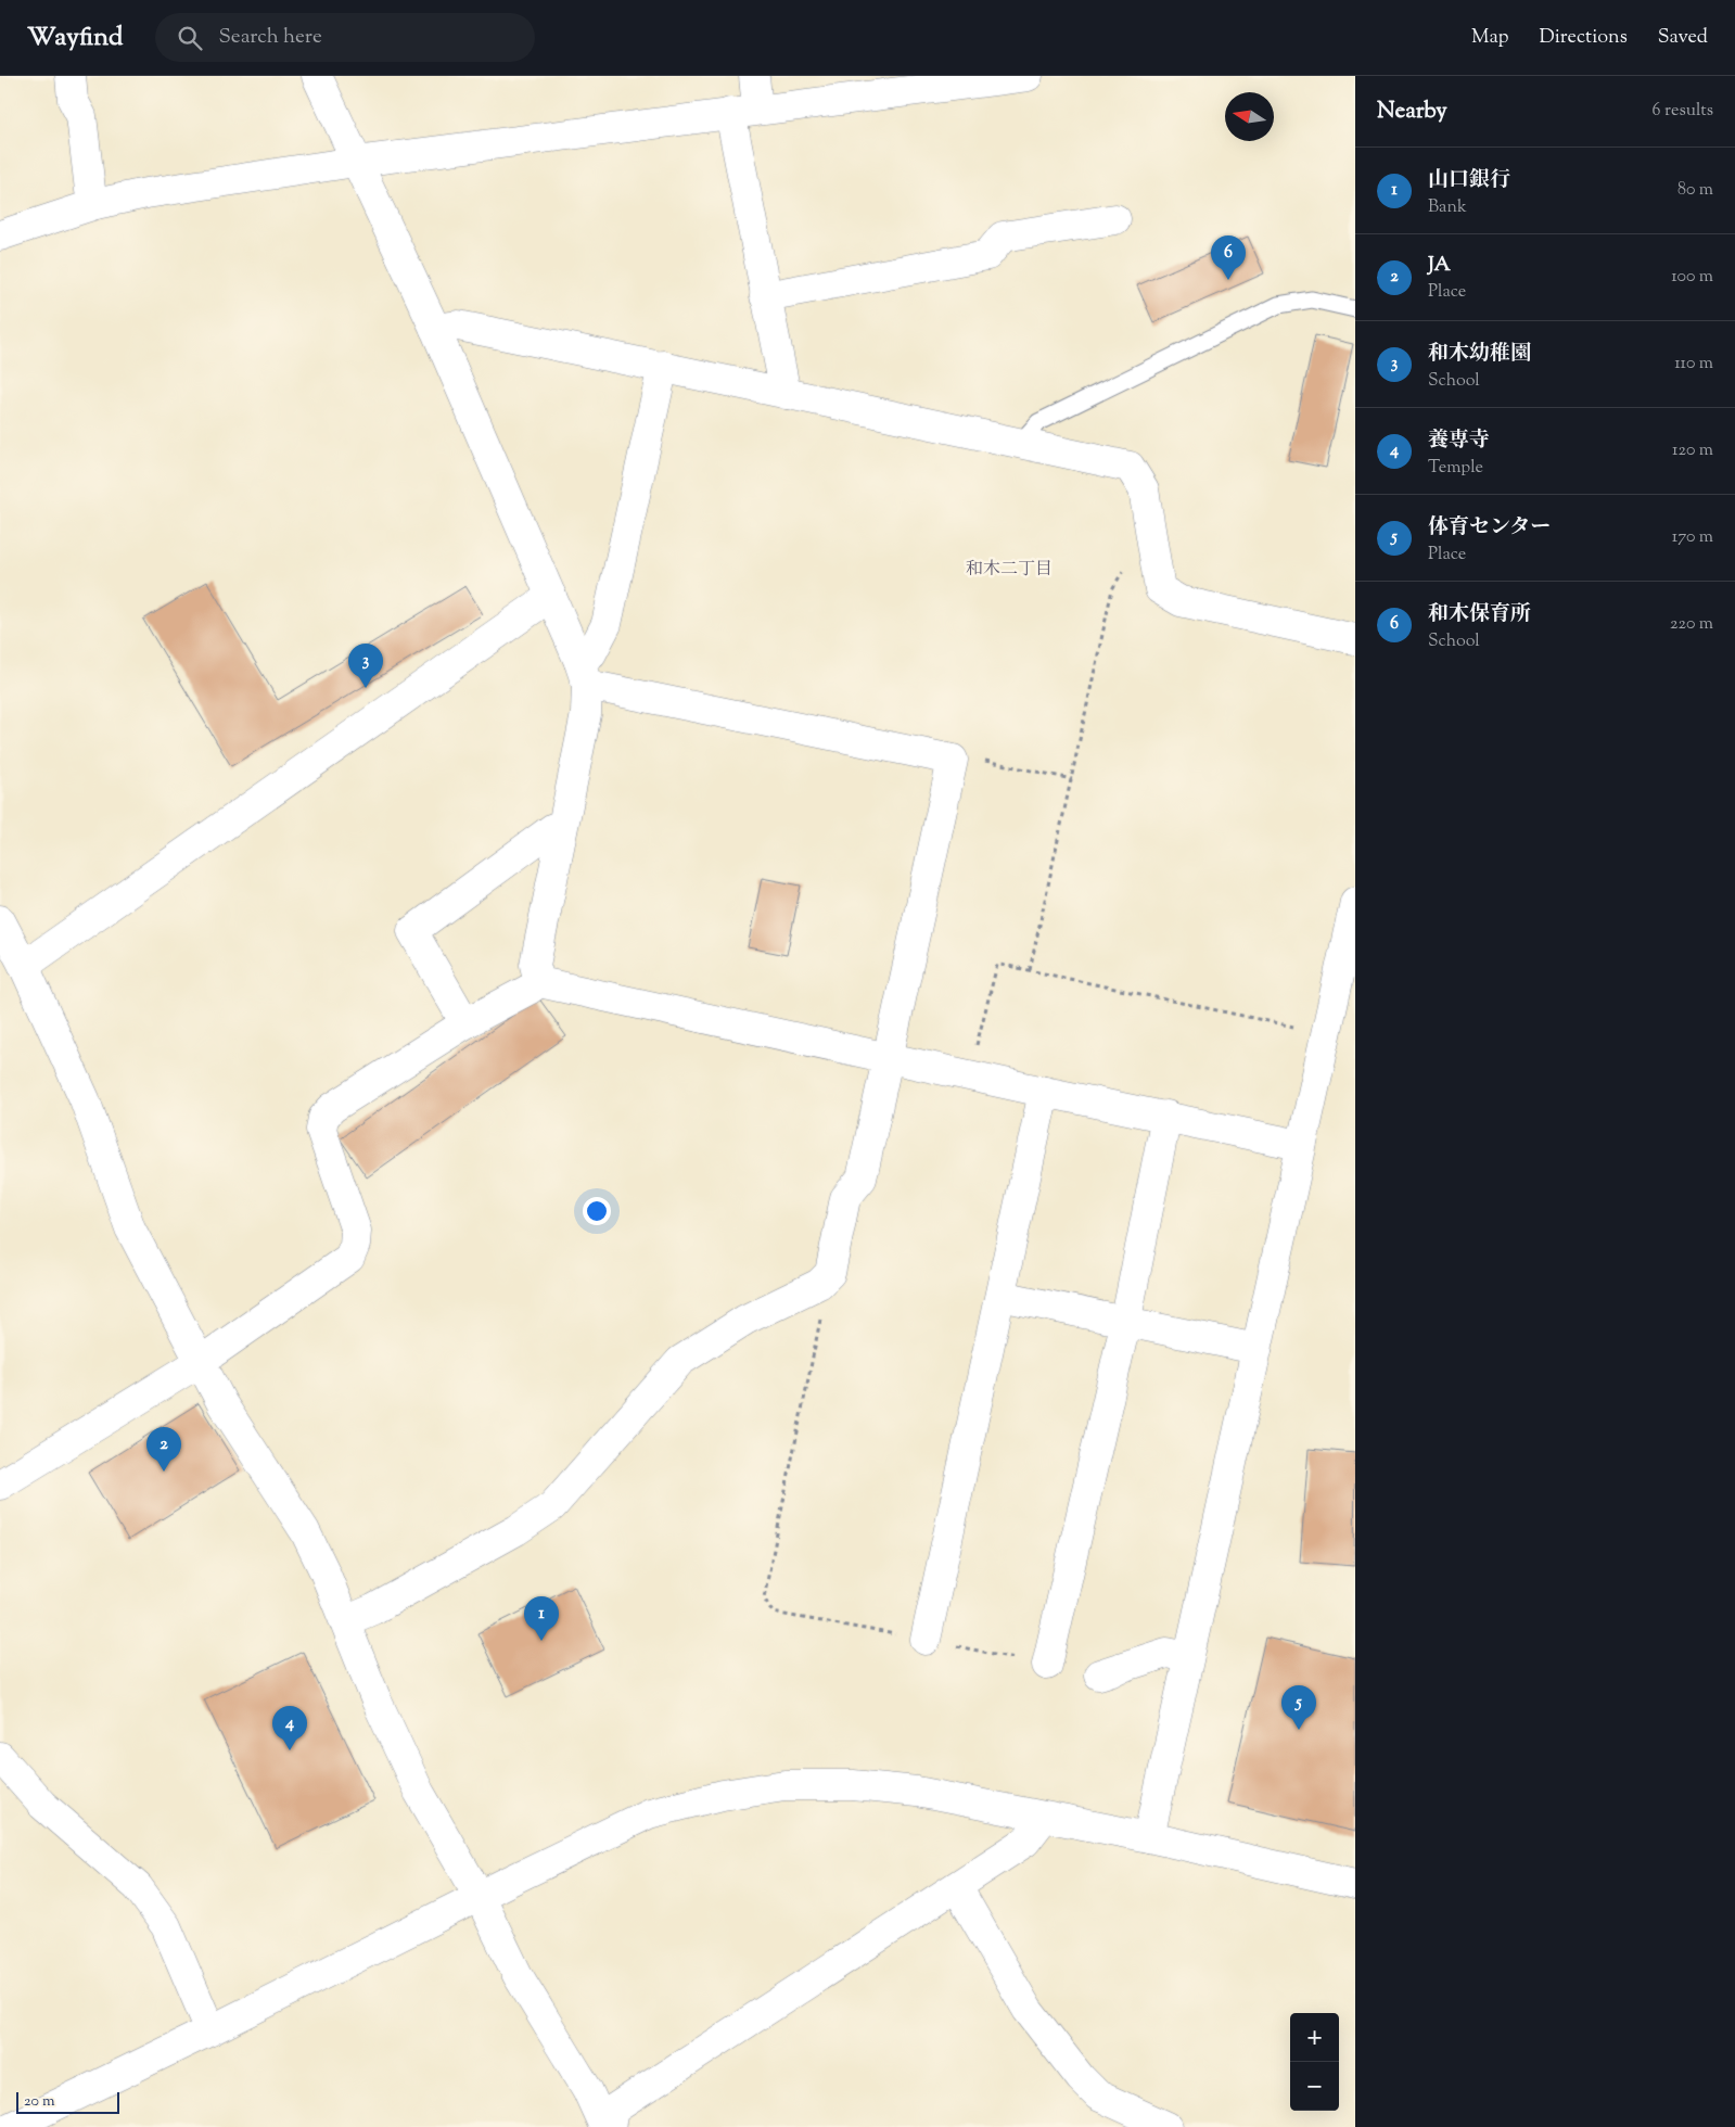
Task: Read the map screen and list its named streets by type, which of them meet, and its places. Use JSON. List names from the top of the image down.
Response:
{
  "districts": ["和木二丁目"],
  "scale_bar": "20 m",
  "north": "left",
  "page": {
    "header": "Wayfind",
    "search": "Search here",
    "nav": ["Map", "Directions", "Saved"],
    "heading": ["Nearby", "6 results"],
    "list": [
      {
        "mark": "1",
        "name": "山口銀行",
        "note": "Bank",
        "value": "80 m"
      },
      {
        "mark": "2",
        "name": "JA",
        "note": "Place",
        "value": "100 m"
      },
      {
        "mark": "3",
        "name": "和木幼稚園",
        "note": "School",
        "value": "110 m"
      },
      {
        "mark": "4",
        "name": "養専寺",
        "note": "Temple",
        "value": "120 m"
      },
      {
        "mark": "5",
        "name": "体育センター",
        "note": "Place",
        "value": "170 m"
      },
      {
        "mark": "6",
        "name": "和木保育所",
        "note": "School",
        "value": "220 m"
      }
    ],
    "pins": [
      "6",
      "3",
      "2",
      "1",
      "5",
      "4"
    ],
    "map_buttons": ["+", "−"],
    "scale": "20 m"
  }
}
